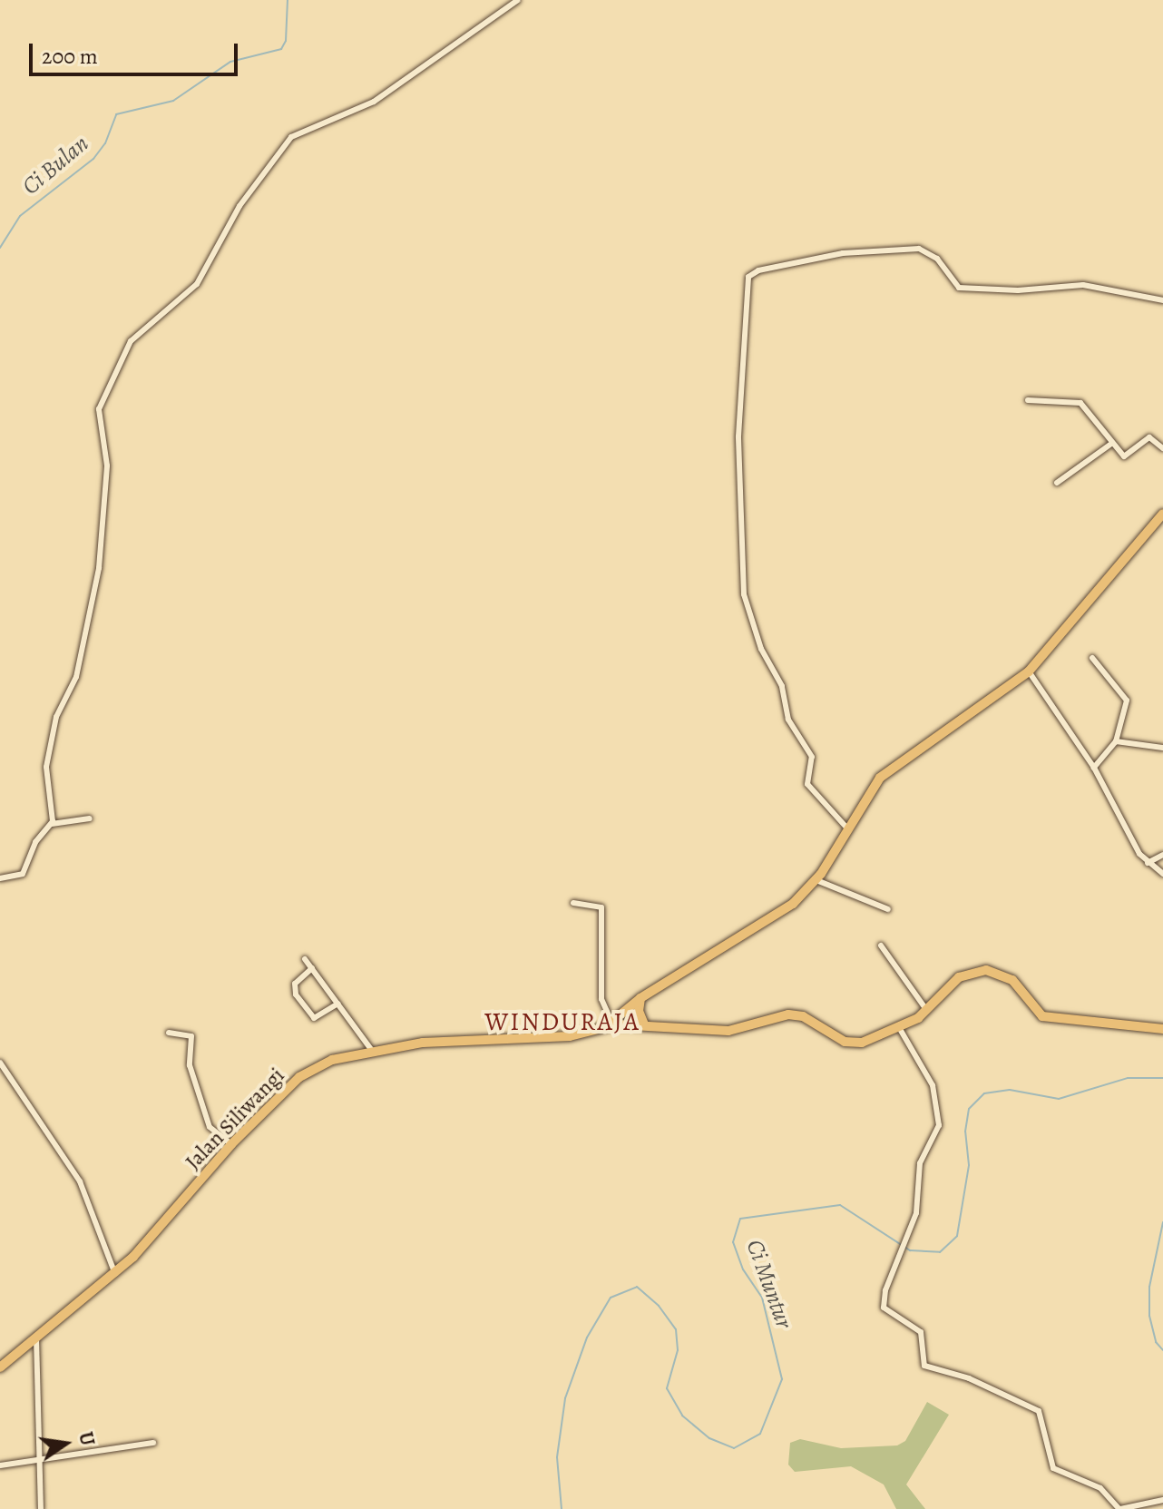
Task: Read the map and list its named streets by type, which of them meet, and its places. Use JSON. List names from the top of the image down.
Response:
{
  "streets": {
    "main road": ["Jalan Siliwangi"]
  },
  "districts": ["WINDURAJA"],
  "water": ["Ci Bulan", "Ci Muntur"],
  "scale_bar": "200 m",
  "north": "right"
}
